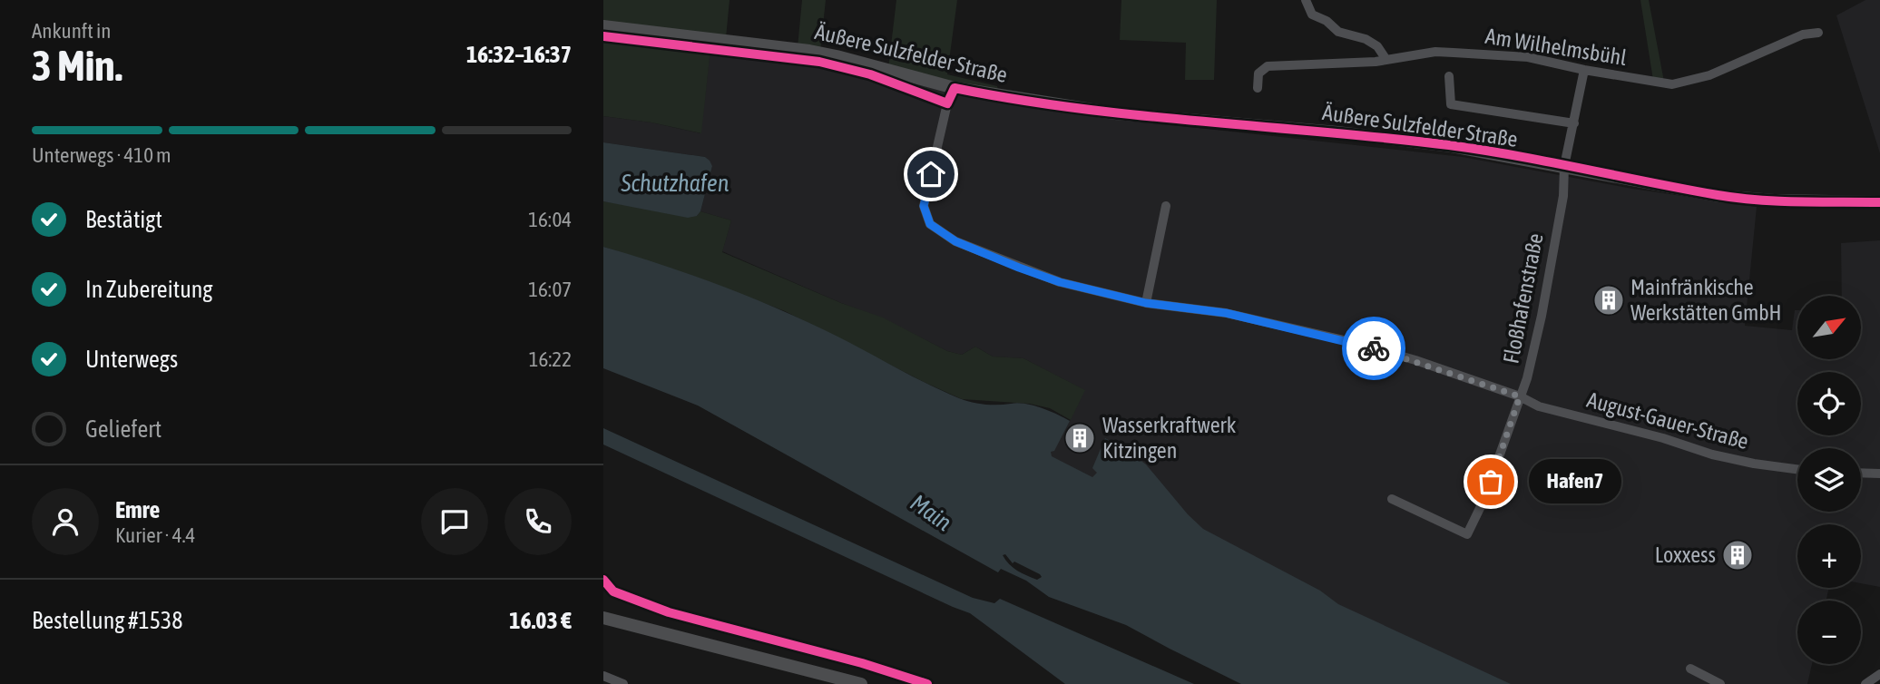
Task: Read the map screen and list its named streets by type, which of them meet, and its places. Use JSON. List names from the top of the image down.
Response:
{
  "streets": {
    "main road": ["Äußere Sulzfelder Straße"],
    "street": ["Am Wilhelmsbühl", "Floßhafenstraße", "August-Gauer-Straße"]
  },
  "crossings": [
    ["Am Wilhelmsbühl", "Floßhafenstraße"],
    ["Äußere Sulzfelder Straße", "Floßhafenstraße"],
    ["Äußere Sulzfelder Straße", "August-Gauer-Straße"],
    ["Floßhafenstraße", "August-Gauer-Straße"]
  ],
  "water": ["Schutzhafen", "Main"],
  "places": {
    "building": ["Mainfränkische Werkstätten GmbH", "Wasserkraftwerk Kitzingen", "Loxxess"],
    "other": ["Hafen7"]
  },
  "north": "top right",
  "page": {
    "heading": ["3 Min.", "Ankunft in", "16:32–16:37"],
    "panel": [
      "Emre",
      "Kurier · 4.4",
      "Bestellung #1538",
      "16.03 €"
    ],
    "bar": "Unterwegs · 410 m",
    "list": [
      ["Bestätigt", "16:04"],
      ["In Zubereitung", "16:07"],
      ["Unterwegs", "16:22"],
      "Geliefert"
    ],
    "map_buttons": ["+", "−"],
    "bubble": "Hafen7"
  }
}
